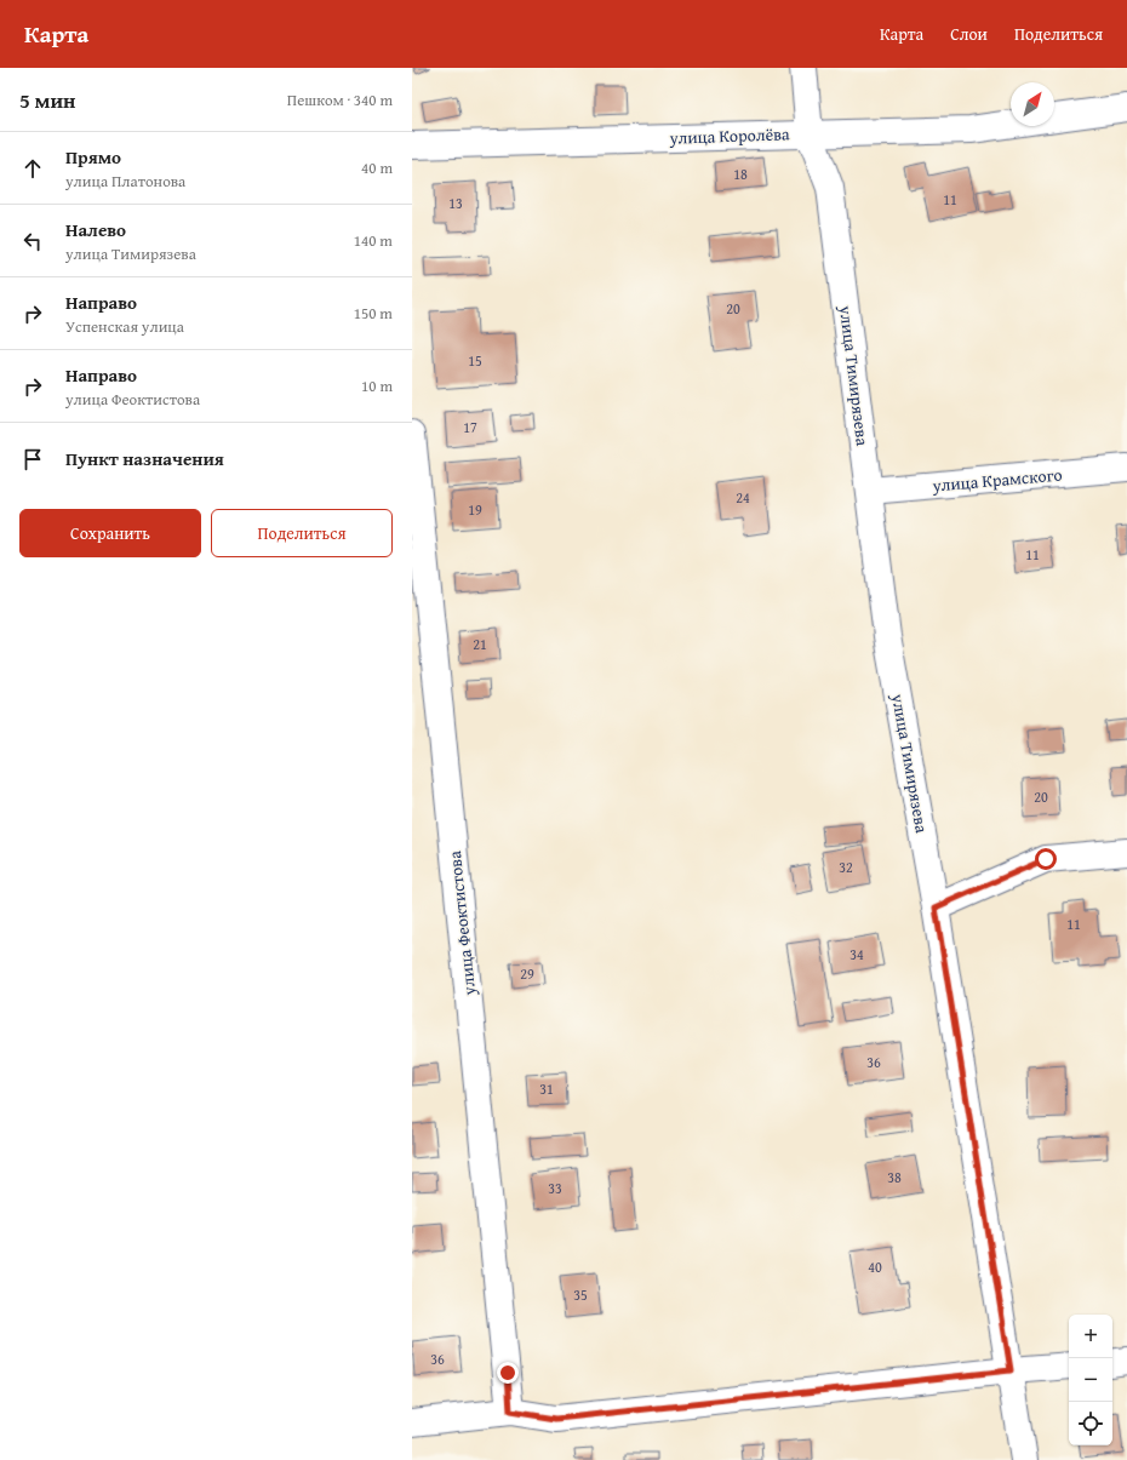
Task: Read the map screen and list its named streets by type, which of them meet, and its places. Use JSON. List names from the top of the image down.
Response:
{
  "streets": {
    "street": [
      "улица Королёва",
      "улица Тимирязева",
      "улица Крамского",
      "улица Феоктистова"
    ]
  },
  "crossings": [
    ["улица Королёва", "улица Тимирязева"],
    ["улица Тимирязева", "улица Крамского"]
  ],
  "house_numbers": [
    "18",
    "11",
    "13",
    "20",
    "15",
    "17",
    "24",
    "19",
    "11",
    "21",
    "20",
    "32",
    "11",
    "34",
    "29",
    "36",
    "31",
    "38",
    "33",
    "40",
    "35",
    "36"
  ],
  "north": "top right",
  "page": {
    "header": "Карта",
    "nav": ["Карта", "Слои", "Поделиться"],
    "heading": ["5 мин", "Пешком · 340 m"],
    "list": [
      ["Прямо", "улица Платонова", "40 m"],
      ["Налево", "улица Тимирязева", "140 m"],
      ["Направо", "Успенская улица", "150 m"],
      ["Направо", "улица Феоктистова", "10 m"],
      "Пункт назначения"
    ],
    "buttons": ["Сохранить", "Поделиться"],
    "map_buttons": ["+", "−"]
  }
}
